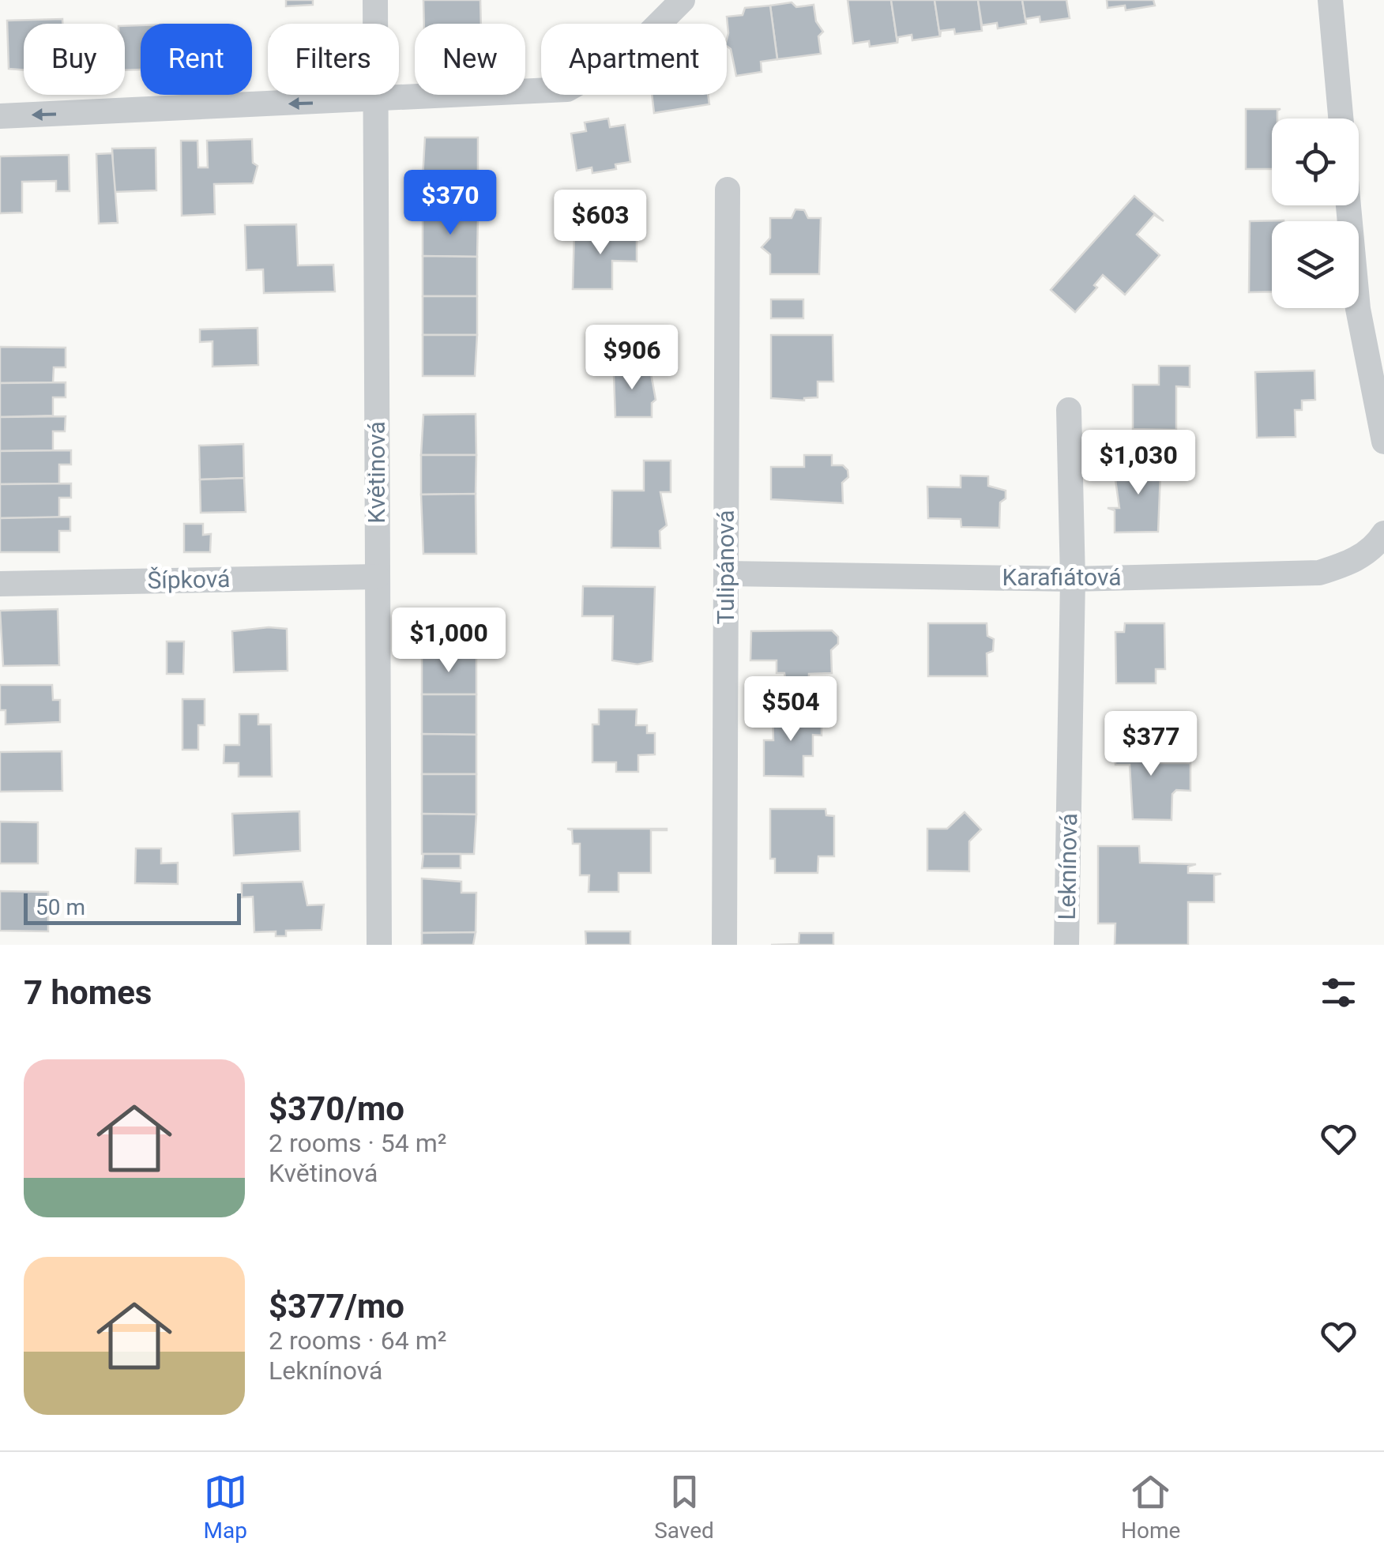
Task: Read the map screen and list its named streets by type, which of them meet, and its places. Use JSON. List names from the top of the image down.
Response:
{
  "streets": {
    "street": [
      "Květinová",
      "Tulipánová",
      "Karafiátová",
      "Šípková",
      "Leknínová"
    ]
  },
  "crossings": [
    ["Květinová", "Šípková"],
    ["Tulipánová", "Karafiátová"],
    ["Karafiátová", "Leknínová"]
  ],
  "scale_bar": "50 m",
  "page": {
    "chip": [
      "Buy",
      "Rent",
      "Filters",
      "New",
      "Apartment"
    ],
    "price": [
      "$370",
      "$603",
      "$906",
      "$1,030",
      "$1,000",
      "$504",
      "$377"
    ],
    "scale": "50 m",
    "heading": "7 homes",
    "list": [
      {
        "name": "$370/mo",
        "note": "2 rooms · 54 m² · Květinová"
      },
      {
        "name": "$377/mo",
        "note": "2 rooms · 64 m² · Leknínová"
      }
    ],
    "tabs": ["Map", "Saved", "Home"]
  }
}
